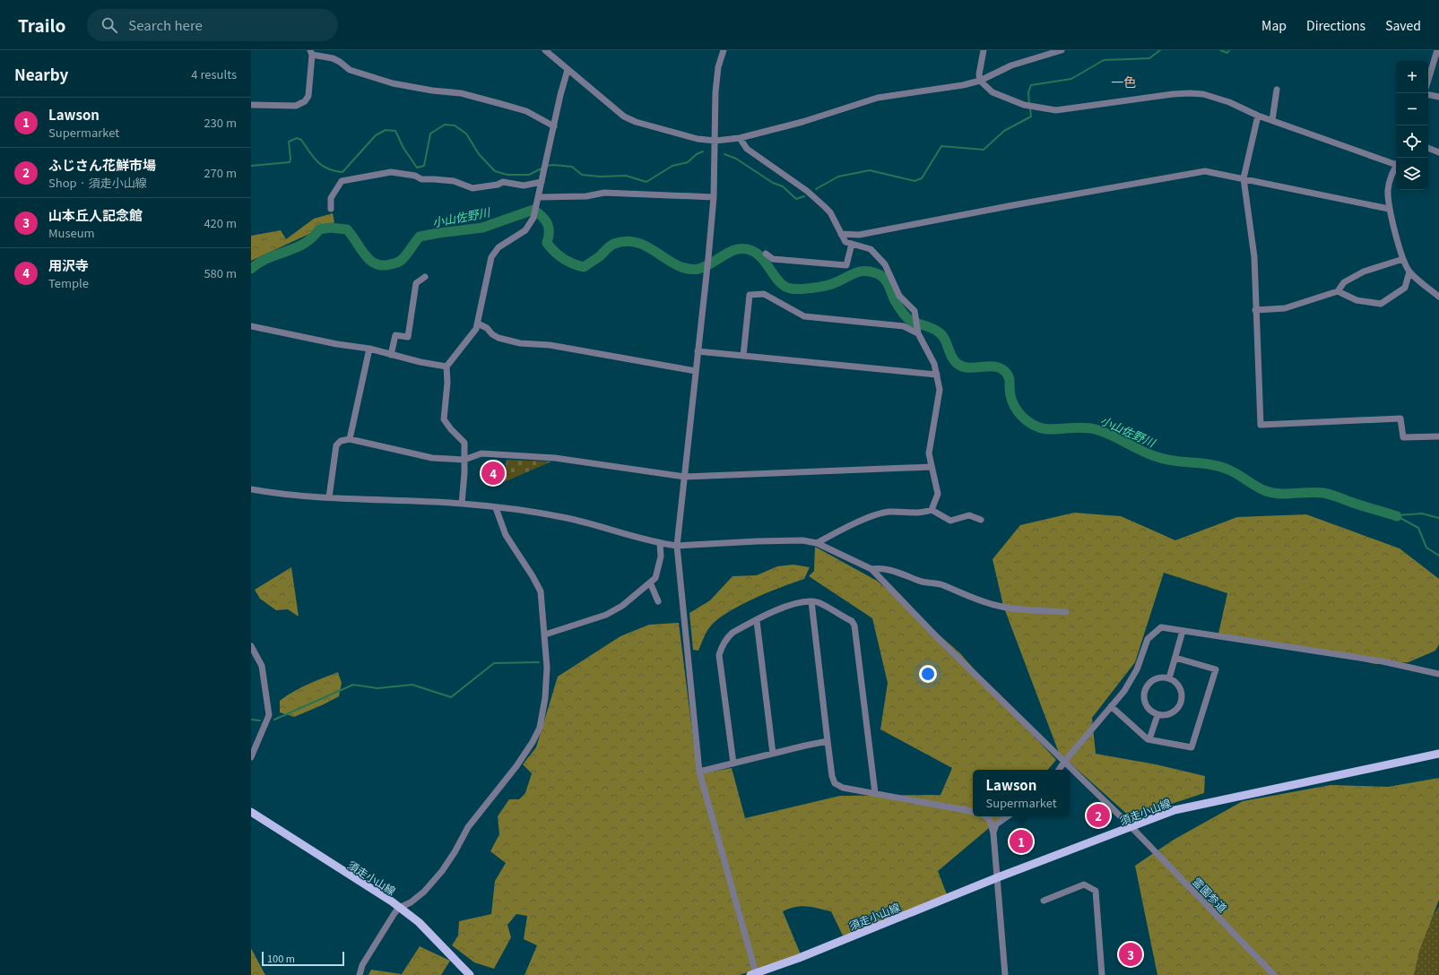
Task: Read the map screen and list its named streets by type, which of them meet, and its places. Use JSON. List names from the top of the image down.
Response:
{
  "streets": {
    "main road": ["須走小山線"],
    "street": ["霊園参道"]
  },
  "crossings": [
    ["須走小山線", "霊園参道"]
  ],
  "districts": ["一色"],
  "water": ["小山佐野川"],
  "scale_bar": "100 m",
  "page": {
    "header": "Trailo",
    "search": "Search here",
    "nav": ["Map", "Directions", "Saved"],
    "heading": ["Nearby", "4 results"],
    "map_buttons": ["+", "−"],
    "list": [
      {
        "mark": "1",
        "name": "Lawson",
        "note": "Supermarket",
        "value": "230 m"
      },
      {
        "mark": "2",
        "name": "ふじさん花鮮市場",
        "note": "Shop · 須走小山線",
        "value": "270 m"
      },
      {
        "mark": "3",
        "name": "山本丘人記念館",
        "note": "Museum",
        "value": "420 m"
      },
      {
        "mark": "4",
        "name": "用沢寺",
        "note": "Temple",
        "value": "580 m"
      }
    ],
    "pins": [
      "4",
      "2",
      "1",
      "3"
    ],
    "popup": ["Lawson", "Supermarket"],
    "scale": "100 m"
  }
}
